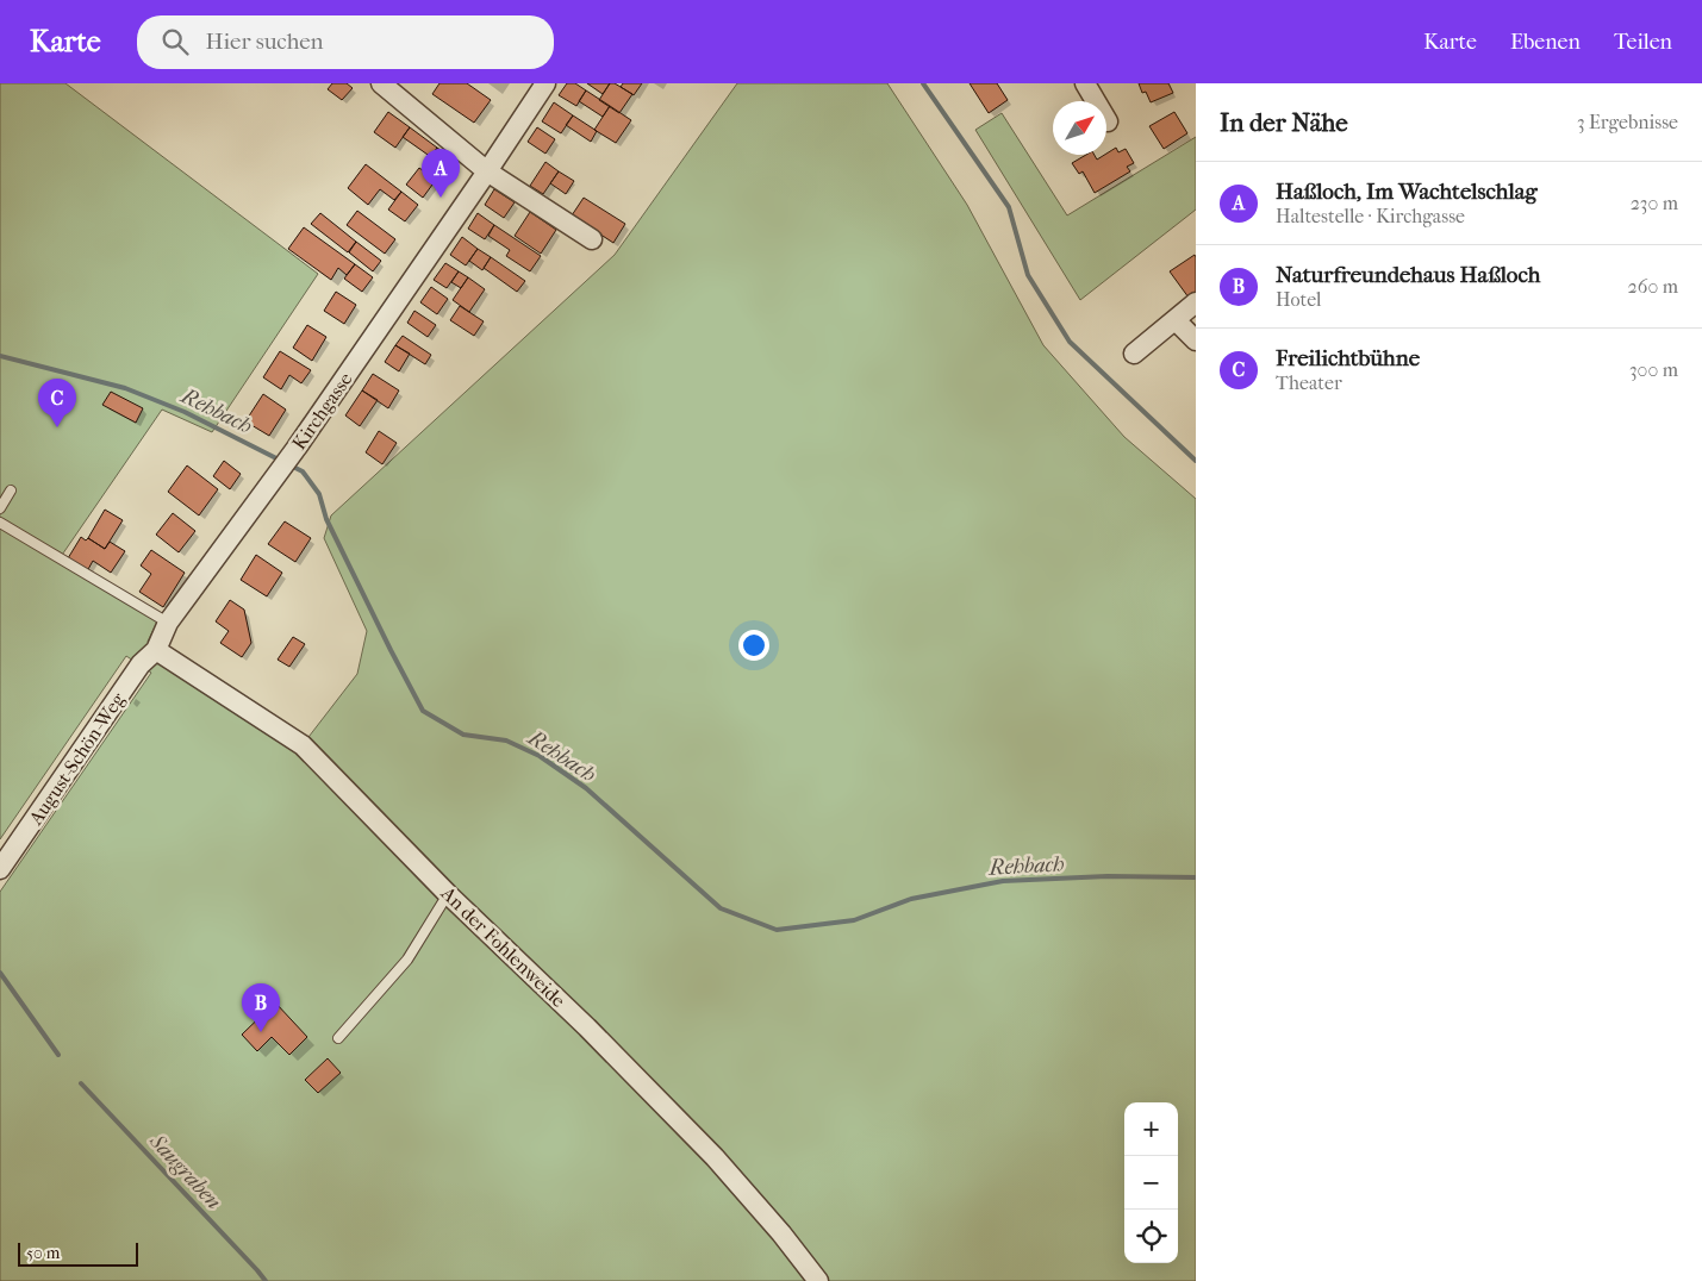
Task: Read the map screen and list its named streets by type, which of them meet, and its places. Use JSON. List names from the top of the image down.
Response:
{
  "streets": {
    "street": ["Kirchgasse", "August-Schön-Weg", "An der Fohlenweide"]
  },
  "crossings": [
    ["Kirchgasse", "August-Schön-Weg"],
    ["Kirchgasse", "An der Fohlenweide"],
    ["August-Schön-Weg", "An der Fohlenweide"]
  ],
  "water": ["Rehbach", "Saugraben"],
  "scale_bar": "50 m",
  "north": "top right",
  "page": {
    "header": "Karte",
    "search": "Hier suchen",
    "nav": ["Karte", "Ebenen", "Teilen"],
    "heading": ["In der Nähe", "3 Ergebnisse"],
    "pins": ["A", "C", "B"],
    "list": [
      {
        "mark": "A",
        "name": "Haßloch, Im Wachtelschlag",
        "note": "Haltestelle · Kirchgasse",
        "value": "230 m"
      },
      {
        "mark": "B",
        "name": "Naturfreundehaus Haßloch",
        "note": "Hotel",
        "value": "260 m"
      },
      {
        "mark": "C",
        "name": "Freilichtbühne",
        "note": "Theater",
        "value": "300 m"
      }
    ],
    "map_buttons": ["+", "−"],
    "scale": "50 m"
  }
}
